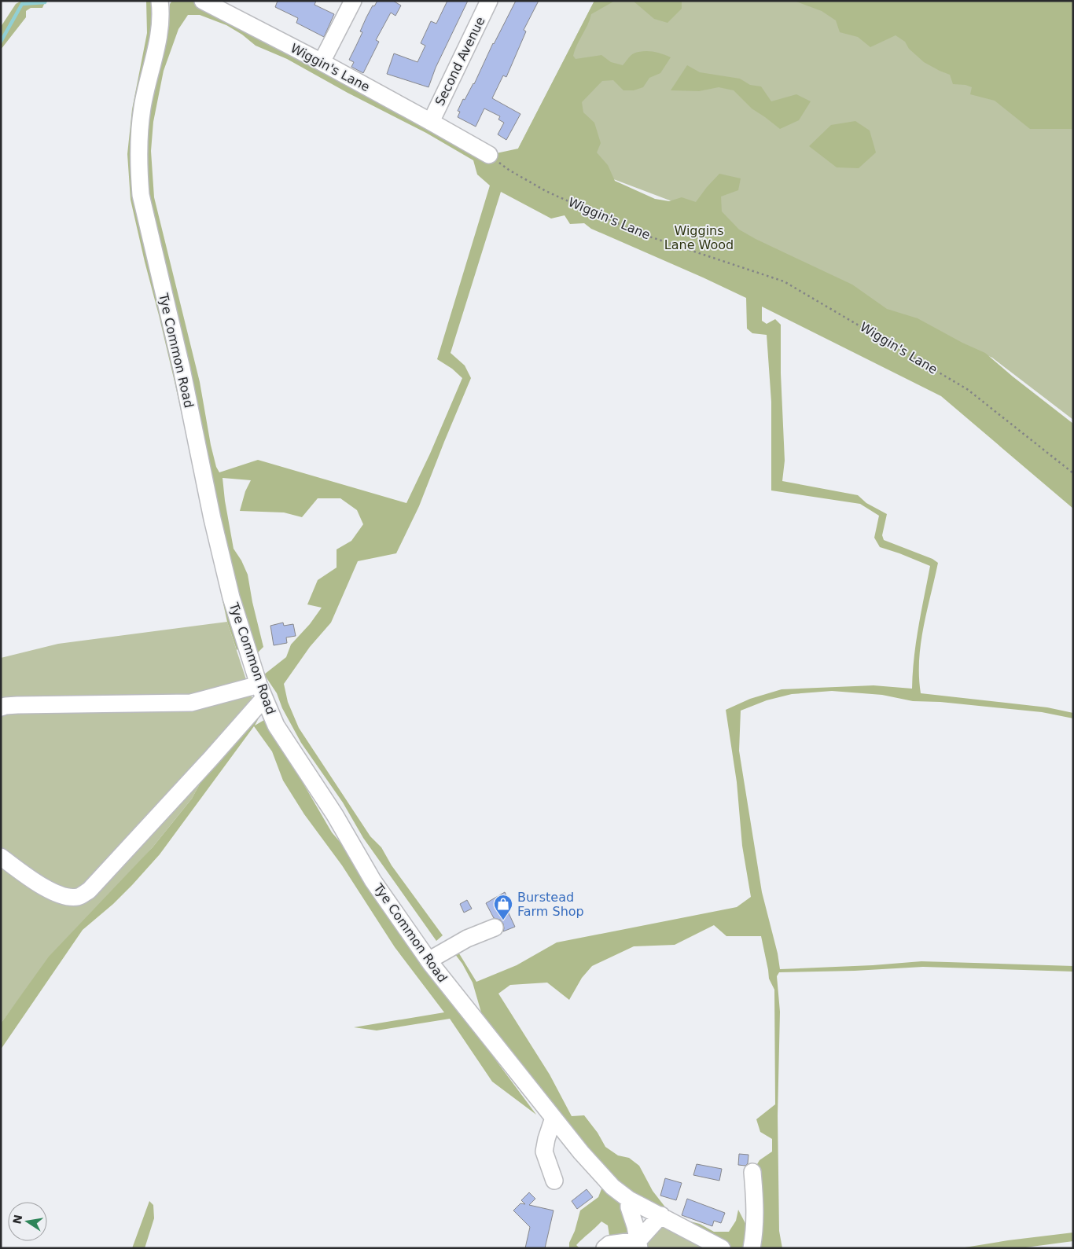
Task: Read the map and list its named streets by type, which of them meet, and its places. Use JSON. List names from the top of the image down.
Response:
{
  "streets": {
    "street": ["Second Avenue", "Wiggin's Lane", "Tye Common Road"]
  },
  "crossings": [
    ["Second Avenue", "Wiggin's Lane"]
  ],
  "parks": ["Wiggins Lane Wood"],
  "places": {
    "shop": ["Burstead Farm Shop"]
  },
  "north": "left"
}
